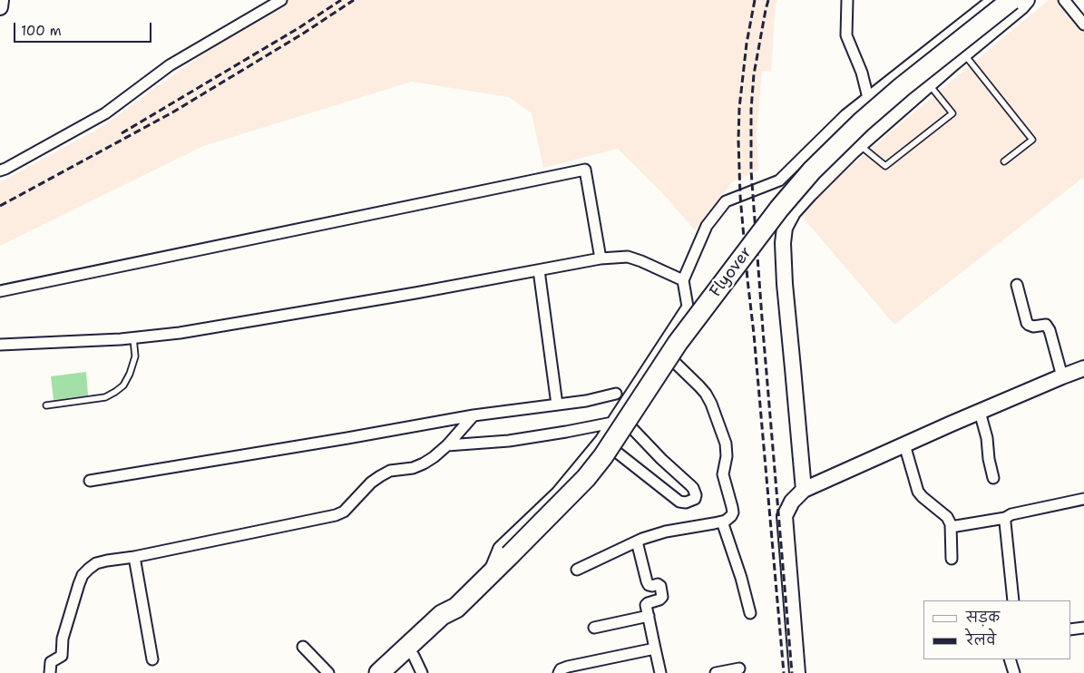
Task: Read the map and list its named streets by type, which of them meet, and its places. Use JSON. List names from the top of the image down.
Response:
{
  "streets": {
    "highway": ["Flyover"]
  },
  "legend": ["सड़क", "रेलवे"],
  "scale_bar": "100 m"
}
